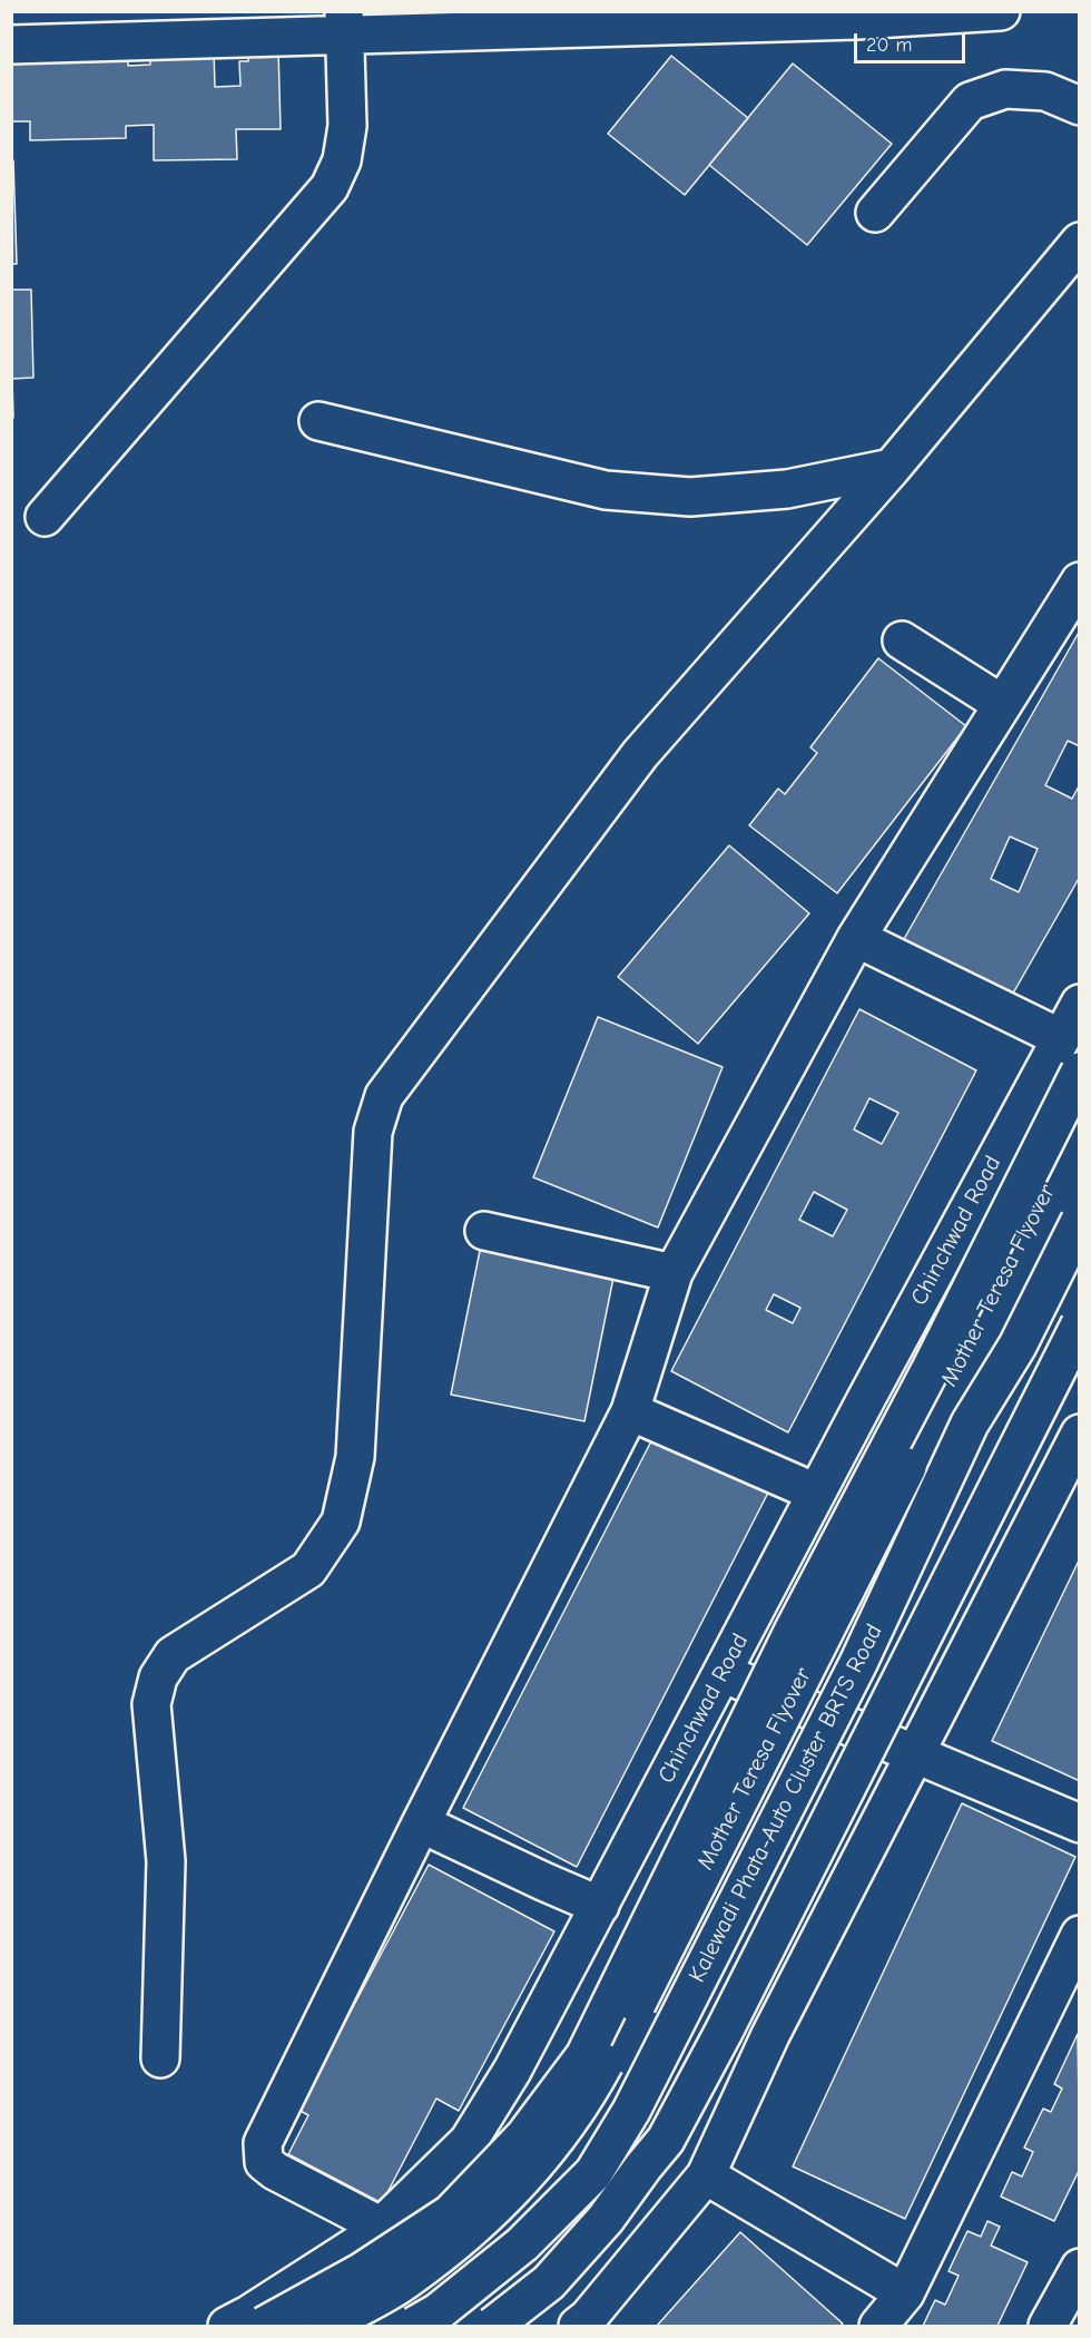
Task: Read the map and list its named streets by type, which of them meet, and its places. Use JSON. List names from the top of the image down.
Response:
{
  "streets": {
    "main road": ["Chinchwad Road", "Mother Teresa Flyover", "Kalewadi Phata-Auto Cluster BRTS Road"]
  },
  "scale_bar": "20 m"
}
